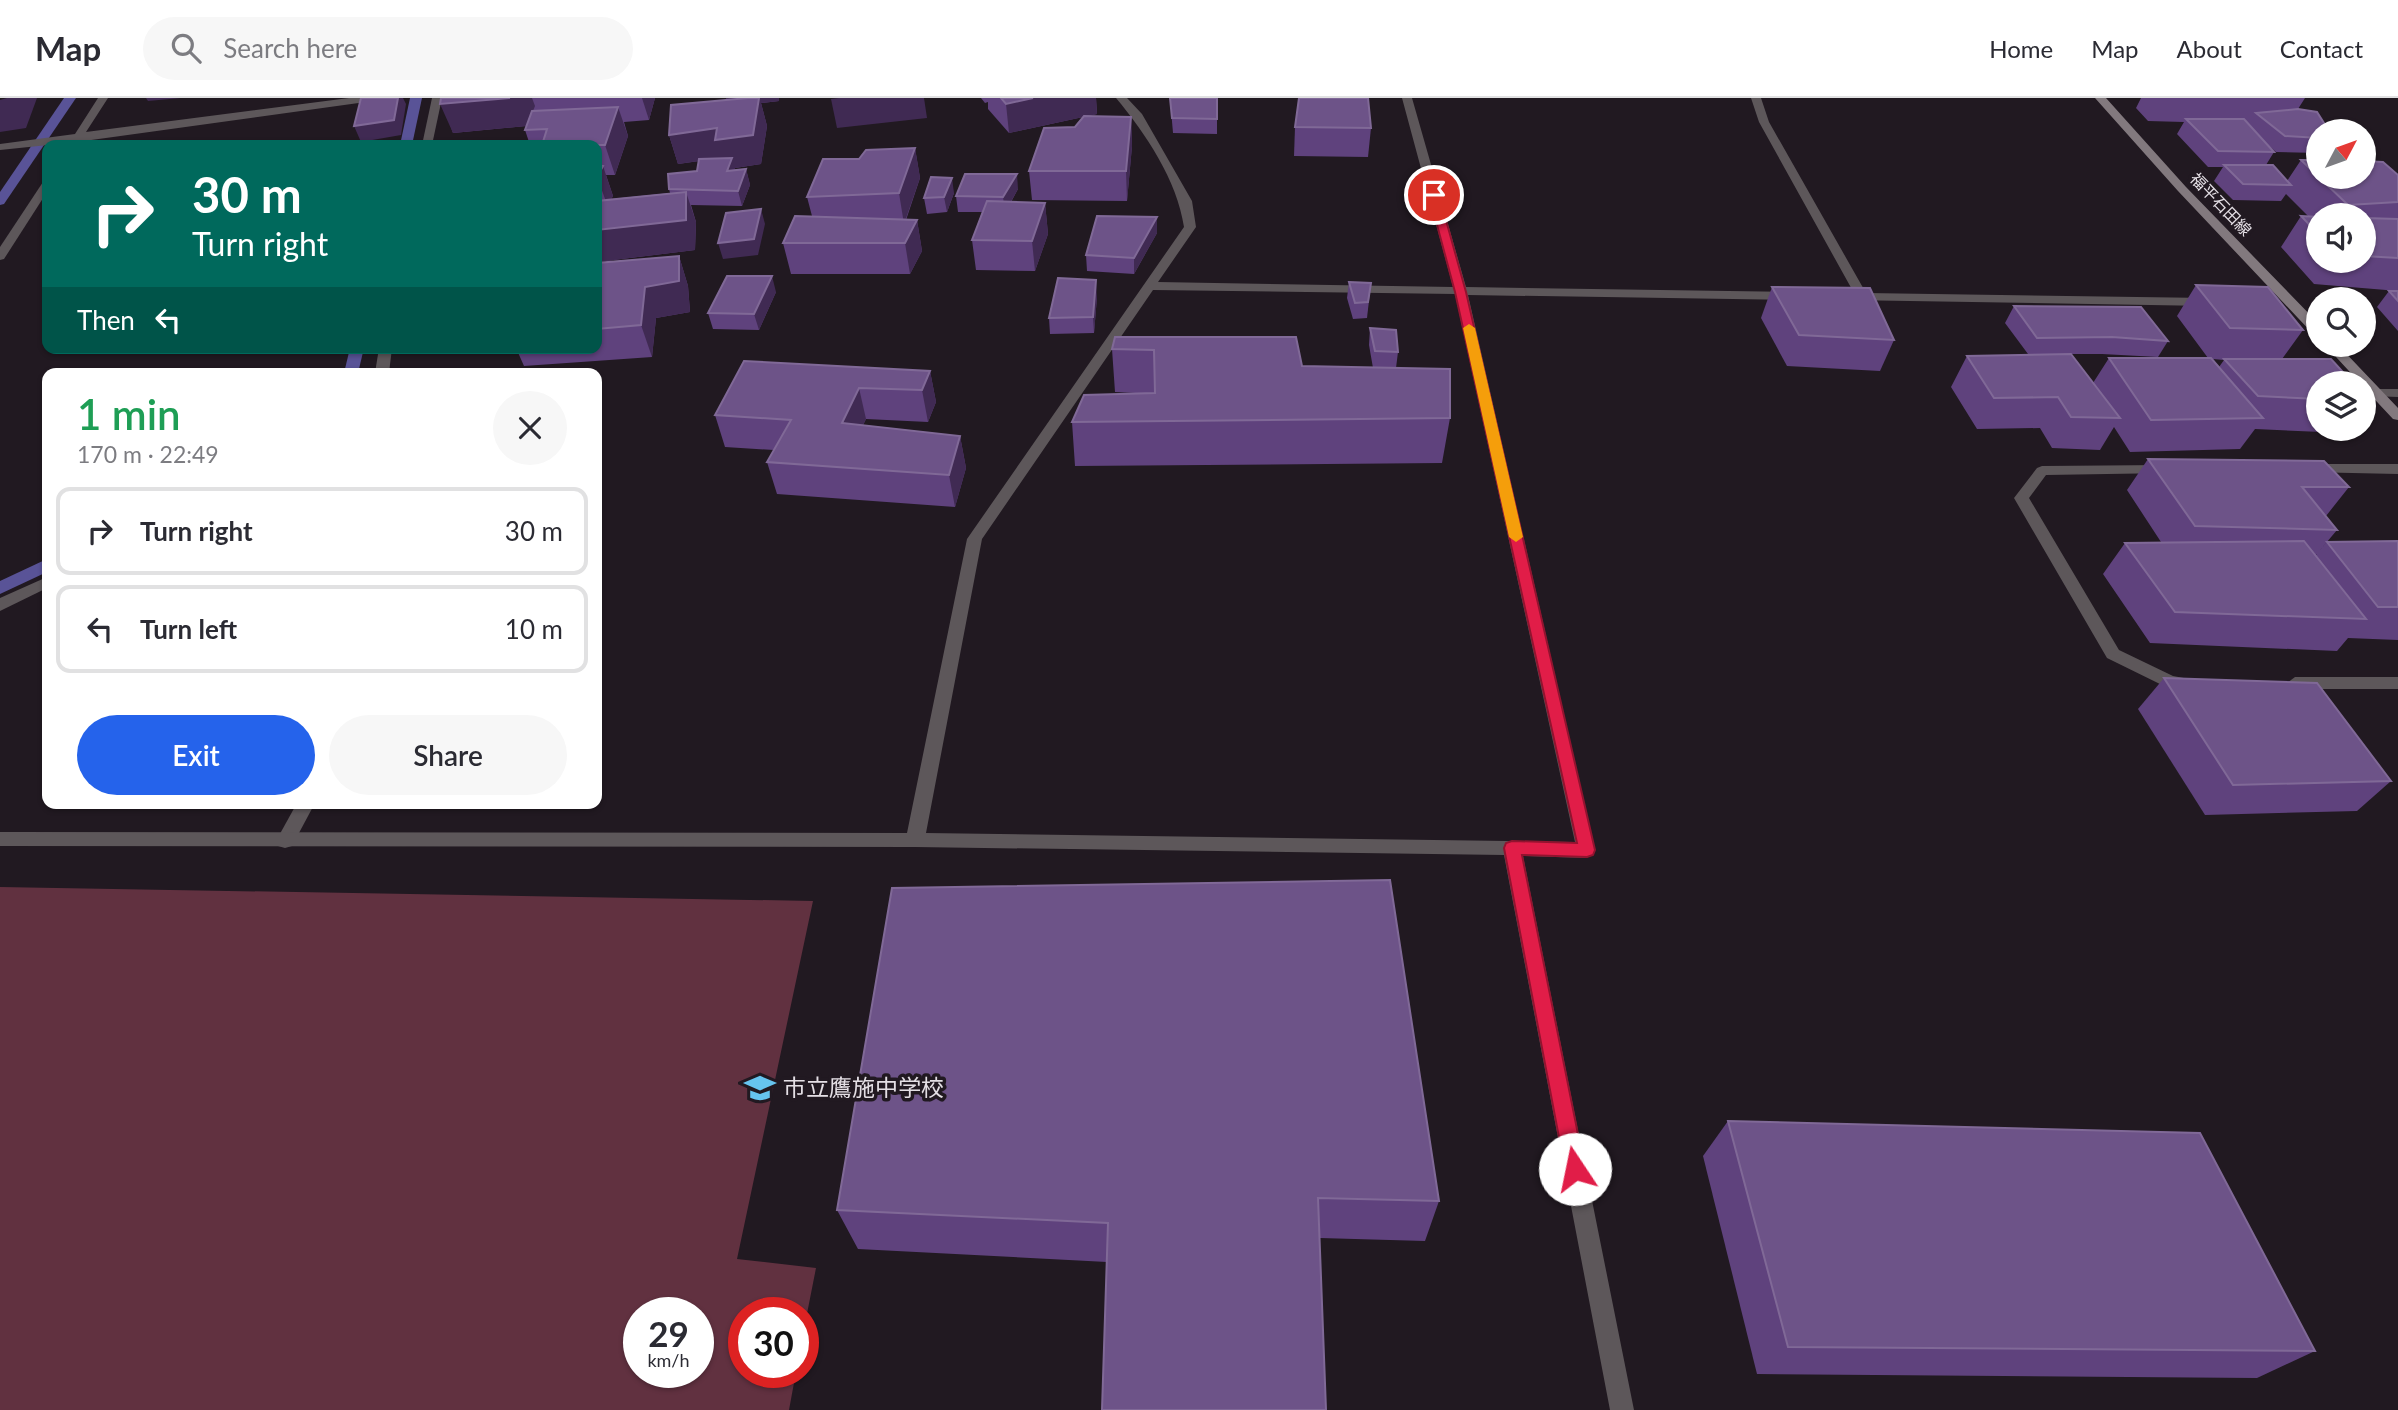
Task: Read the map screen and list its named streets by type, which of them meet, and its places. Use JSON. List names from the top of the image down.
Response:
{
  "streets": {
    "main road": ["福平石田線"]
  },
  "places": {
    "school or university": ["市立鷹施中学校"]
  },
  "north": "top right",
  "page": {
    "header": "Map",
    "search": "Search here",
    "nav": [
      "Home",
      "Map",
      "About",
      "Contact"
    ],
    "turn": ["30 m", "Turn right"],
    "then": "Then",
    "heading": ["1 min", "170 m · 22:49"],
    "list": [
      {
        "name": "Turn right",
        "value": "30 m"
      },
      {
        "name": "Turn left",
        "value": "10 m"
      }
    ],
    "buttons": ["Exit", "Share"],
    "speed": "29 km/h",
    "limit": "30"
  }
}
